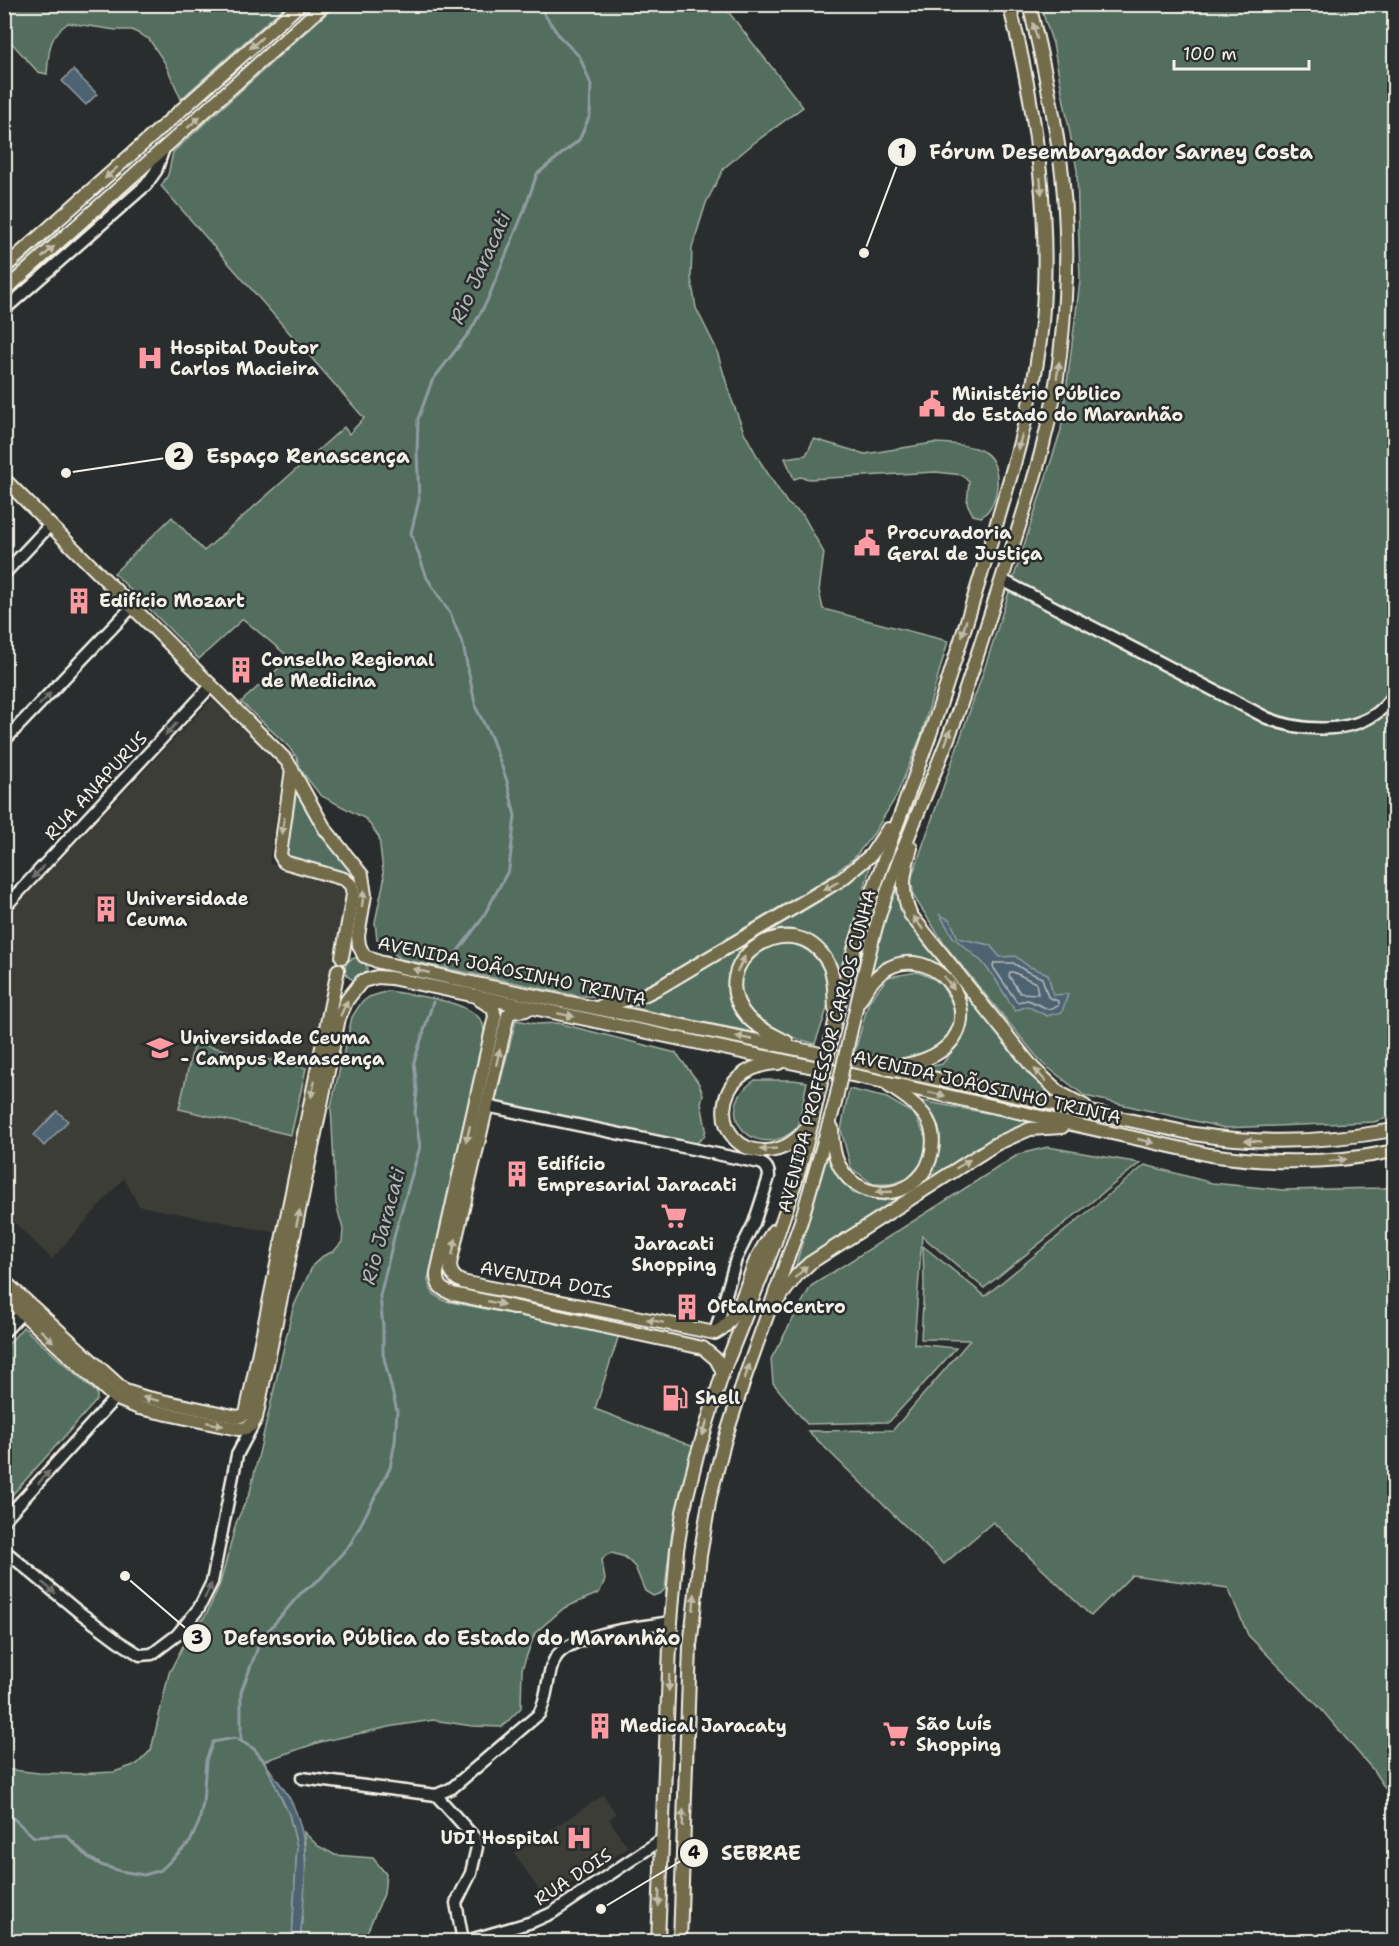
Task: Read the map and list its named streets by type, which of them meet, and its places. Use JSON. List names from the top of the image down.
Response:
{
  "streets": {
    "main road": ["AVENIDA JOÃOSINHO TRINTA", "AVENIDA PROFESSOR CARLOS CUNHA", "AVENIDA DOIS"],
    "street": ["RUA ANAPURUS", "RUA DOIS"]
  },
  "crossings": [
    ["AVENIDA JOÃOSINHO TRINTA", "AVENIDA DOIS"],
    ["AVENIDA PROFESSOR CARLOS CUNHA", "AVENIDA DOIS"],
    ["AVENIDA PROFESSOR CARLOS CUNHA", "RUA DOIS"]
  ],
  "one_way": ["RUA ANAPURUS"],
  "water": ["Rio Jaracati"],
  "places": {
    "other": [
      "Fórum Desembargador Sarney Costa",
      "Espaço Renascença",
      "Defensoria Pública do Estado do Maranhão",
      "SEBRAE"
    ],
    "hospital": ["Hospital Doutor Carlos Macieira", "UDI Hospital"],
    "public building": ["Ministério Público do Estado do Maranhão", "Procuradoria Geral de Justiça"],
    "building": [
      "Edifício Mozart",
      "Conselho Regional de Medicina",
      "Universidade Ceuma",
      "Edifício Empresarial Jaracati",
      "OftalmoCentro",
      "Medical Jaracaty"
    ],
    "school or university": ["Universidade Ceuma - Campus Renascença"],
    "supermarket": ["Jaracati Shopping", "São Luís Shopping"],
    "fuel station": ["Shell"]
  },
  "scale_bar": "100 m"
}
